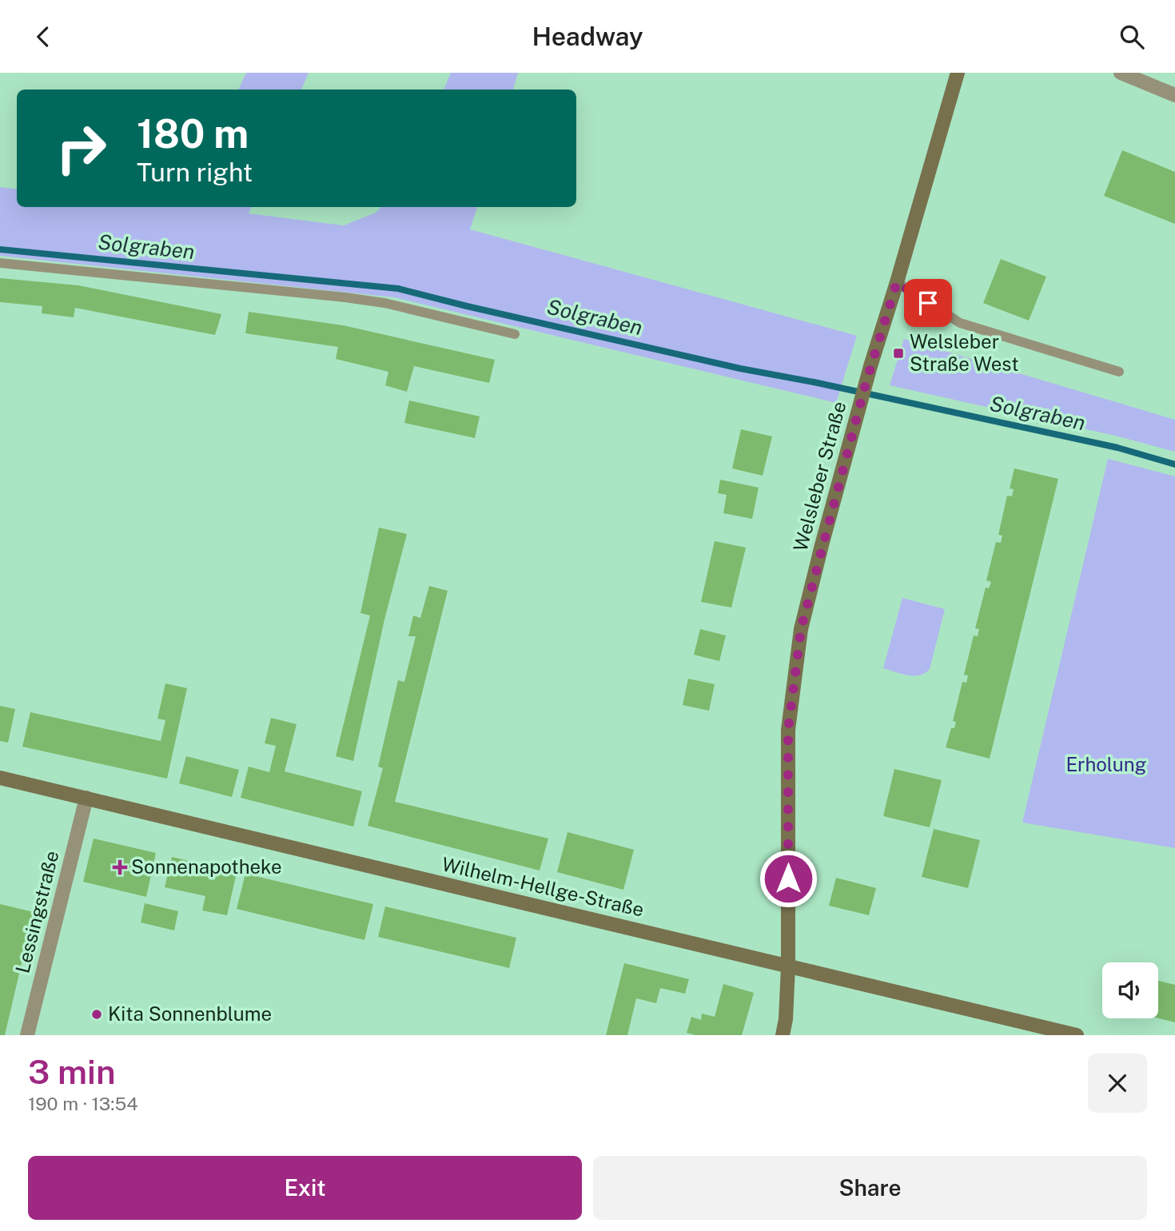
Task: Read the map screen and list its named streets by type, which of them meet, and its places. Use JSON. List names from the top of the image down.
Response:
{
  "streets": {
    "main road": ["Welsleber Straße", "Wilhelm-Hellge-Straße"],
    "street": ["Lessingstraße"]
  },
  "crossings": [
    ["Welsleber Straße", "Wilhelm-Hellge-Straße"],
    ["Wilhelm-Hellge-Straße", "Lessingstraße"]
  ],
  "water": ["Solgraben"],
  "parks": ["Erholung"],
  "places": {
    "transit": ["Welsleber Straße West"],
    "health": ["Sonnenapotheke"],
    "other": ["Kita Sonnenblume"]
  },
  "page": {
    "header": "Headway",
    "turn": ["180 m", "Turn right"],
    "heading": ["3 min", "190 m · 13:54"],
    "buttons": ["Exit", "Share"]
  }
}
